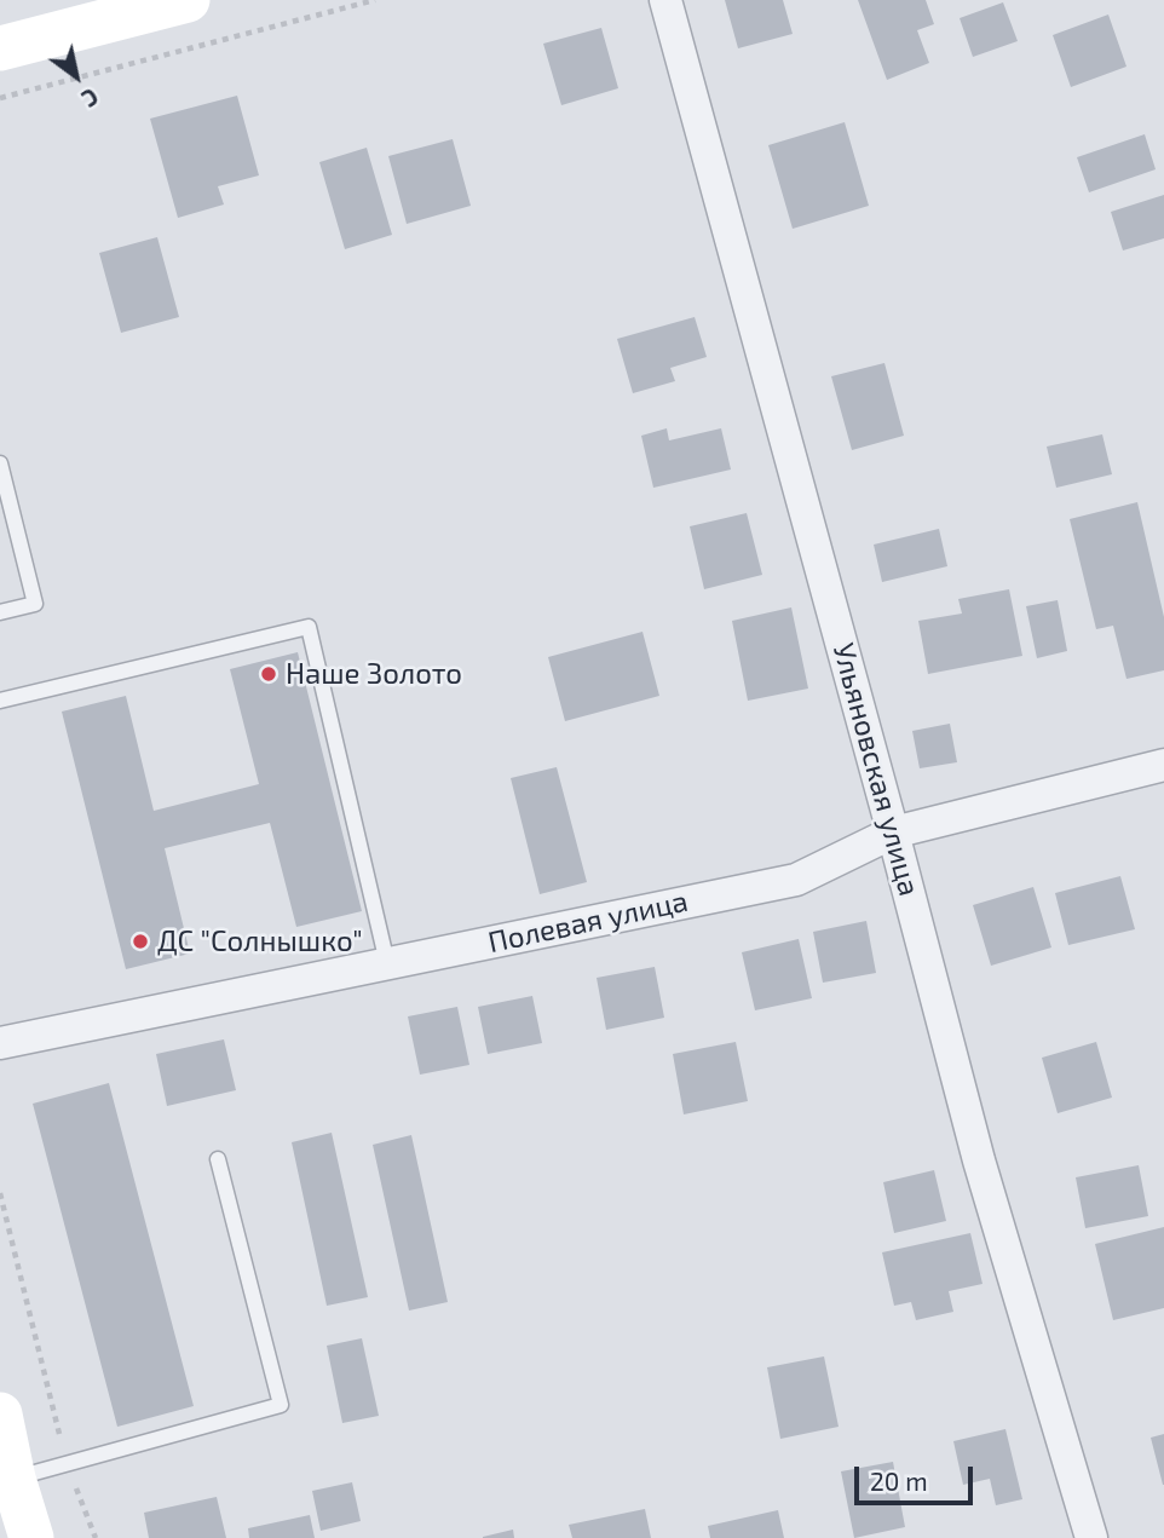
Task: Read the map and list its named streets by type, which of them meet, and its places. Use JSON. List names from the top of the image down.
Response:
{
  "streets": {
    "street": ["Ульяновская улица", "Полевая улица"]
  },
  "crossings": [
    ["Ульяновская улица", "Полевая улица"]
  ],
  "places": ["Наше Золото", "ДС \"Солнышко\""],
  "scale_bar": "20 m",
  "north": "bottom right"
}
